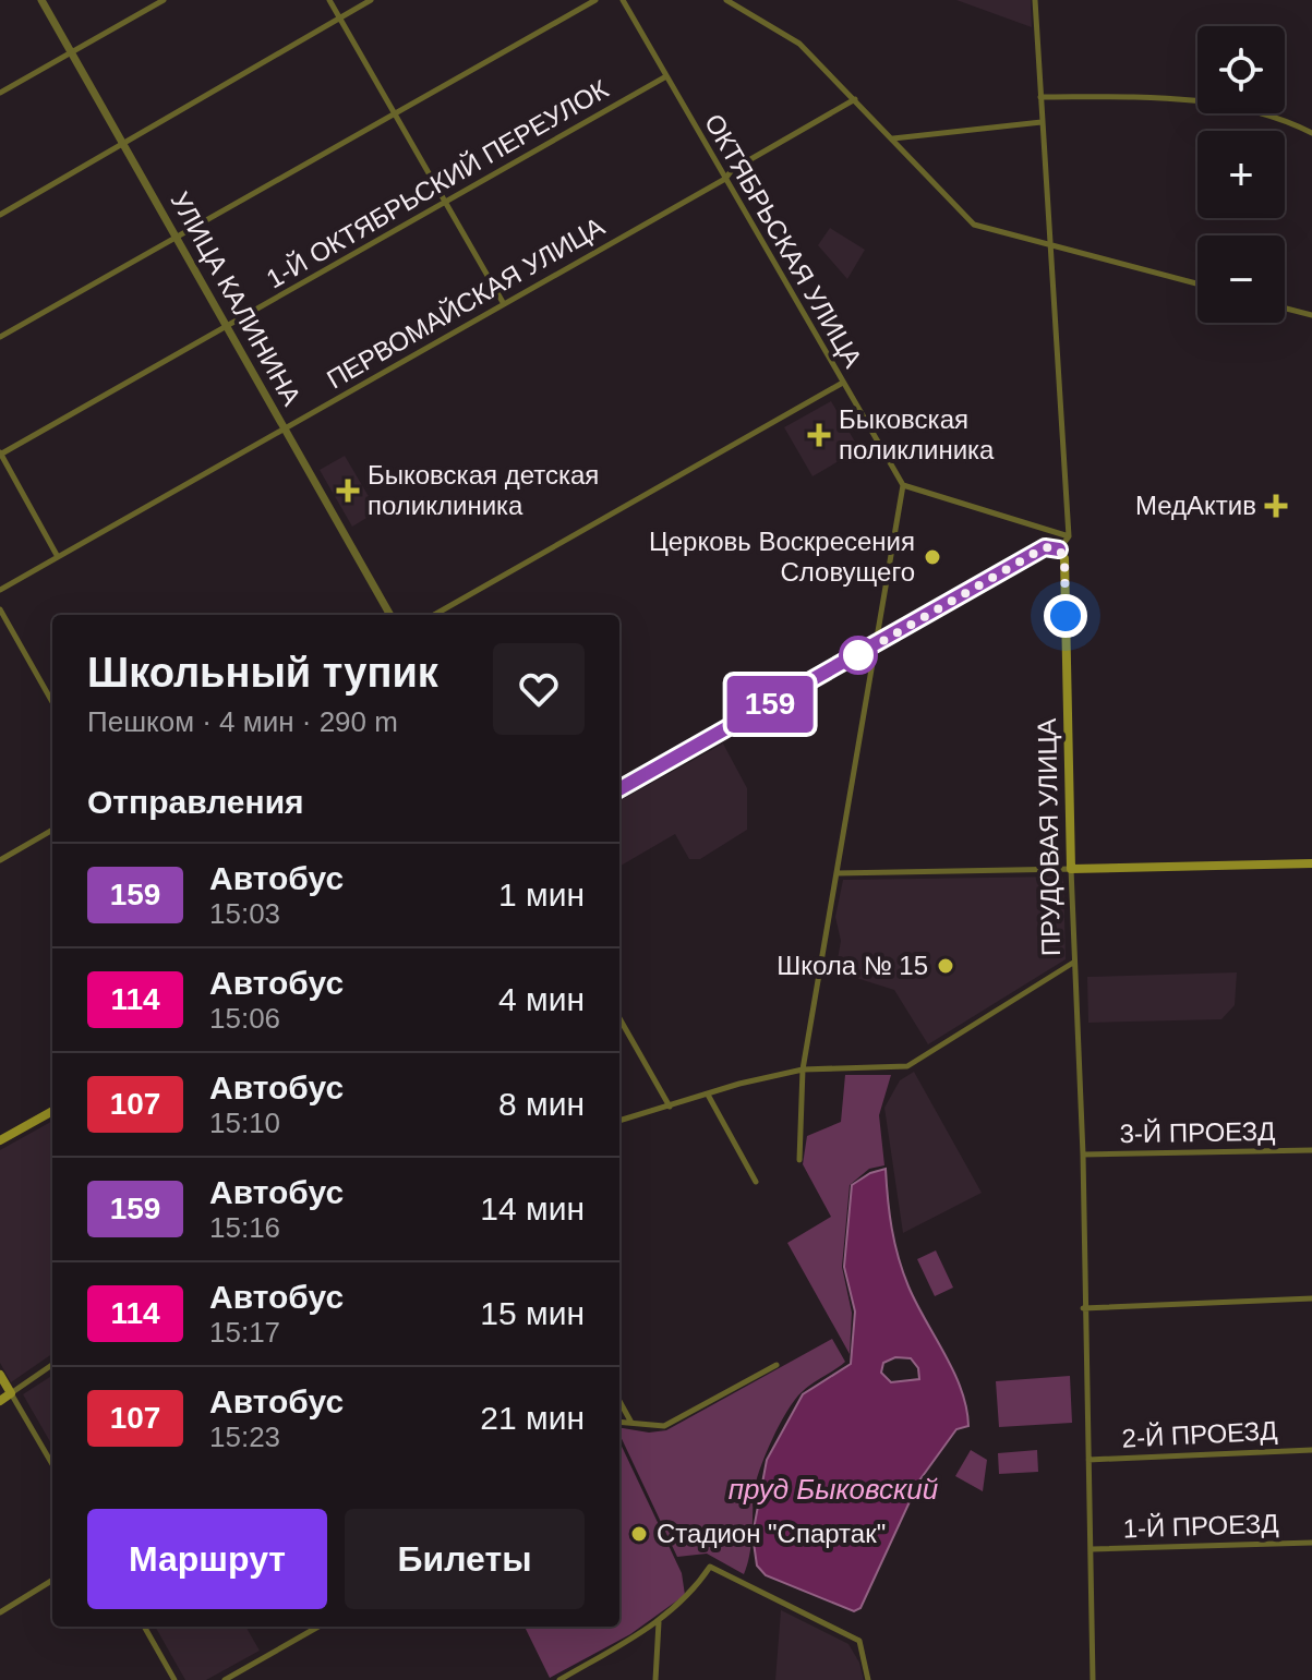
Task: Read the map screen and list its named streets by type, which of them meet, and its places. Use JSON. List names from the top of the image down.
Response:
{
  "streets": {
    "main road": ["ПРУДОВАЯ УЛИЦА"],
    "street": [
      "1-Й ОКТЯБРЬСКИЙ ПЕРЕУЛОК",
      "ОКТЯБРЬСКАЯ УЛИЦА",
      "УЛИЦА КАЛИНИНА",
      "ПЕРВОМАЙСКАЯ УЛИЦА",
      "3-Й ПРОЕЗД",
      "2-Й ПРОЕЗД",
      "1-Й ПРОЕЗД"
    ]
  },
  "crossings": [
    ["1-Й ОКТЯБРЬСКИЙ ПЕРЕУЛОК", "ОКТЯБРЬСКАЯ УЛИЦА"],
    ["1-Й ОКТЯБРЬСКИЙ ПЕРЕУЛОК", "УЛИЦА КАЛИНИНА"],
    ["ОКТЯБРЬСКАЯ УЛИЦА", "ПЕРВОМАЙСКАЯ УЛИЦА"],
    ["УЛИЦА КАЛИНИНА", "ПЕРВОМАЙСКАЯ УЛИЦА"],
    ["ПРУДОВАЯ УЛИЦА", "3-Й ПРОЕЗД"],
    ["ПРУДОВАЯ УЛИЦА", "2-Й ПРОЕЗД"],
    ["ПРУДОВАЯ УЛИЦА", "1-Й ПРОЕЗД"]
  ],
  "water": ["пруд Быковский"],
  "places": {
    "health": ["Быковская поликлиника", "Быковская детская поликлиника", "МедАктив"],
    "other": ["Церковь Воскресения Словущего", "Школа № 15", "Стадион \"Спартак\""]
  },
  "lines": ["bus line 159"],
  "page": {
    "on_map": "159",
    "map_buttons": ["+", "−"],
    "heading": [
      ["Школьный тупик", "Пешком · 4 мин · 290 m"],
      "Отправления"
    ],
    "list": [
      {
        "mark": "159",
        "name": "Автобус",
        "note": "15:03",
        "value": "1 мин"
      },
      {
        "mark": "114",
        "name": "Автобус",
        "note": "15:06",
        "value": "4 мин"
      },
      {
        "mark": "107",
        "name": "Автобус",
        "note": "15:10",
        "value": "8 мин"
      },
      {
        "mark": "159",
        "name": "Автобус",
        "note": "15:16",
        "value": "14 мин"
      },
      {
        "mark": "114",
        "name": "Автобус",
        "note": "15:17",
        "value": "15 мин"
      },
      {
        "mark": "107",
        "name": "Автобус",
        "note": "15:23",
        "value": "21 мин"
      }
    ],
    "buttons": ["Маршрут", "Билеты"]
  }
}
